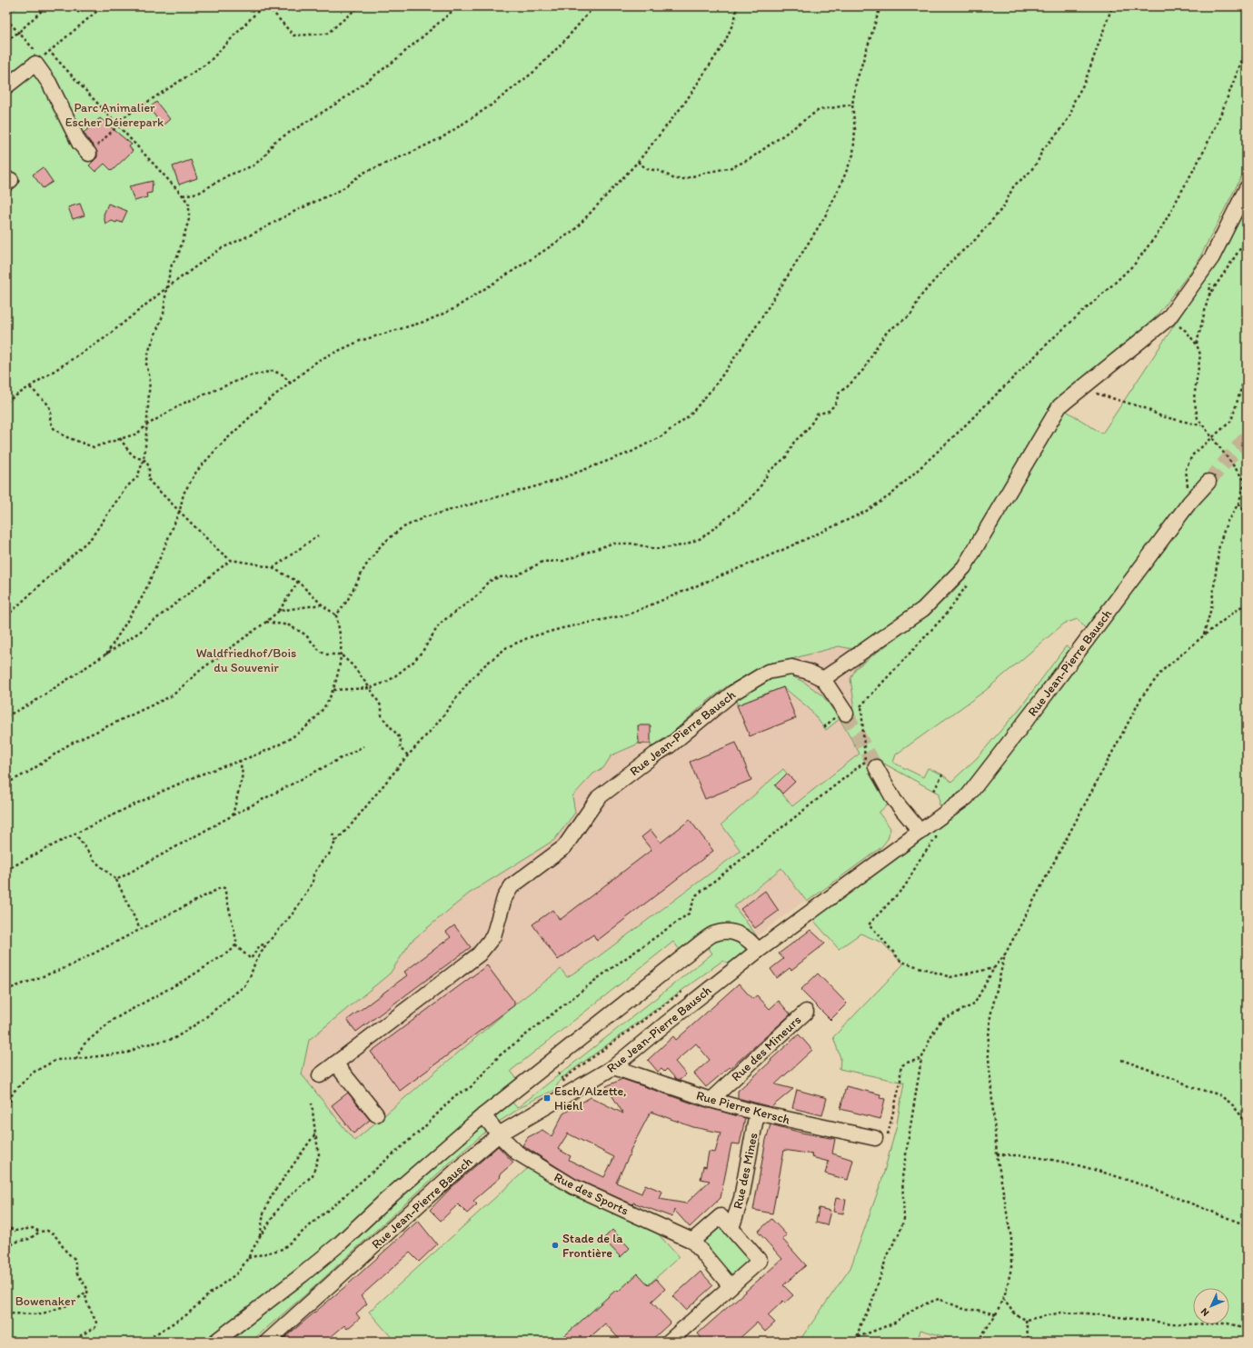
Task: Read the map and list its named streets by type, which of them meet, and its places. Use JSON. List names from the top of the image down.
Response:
{
  "streets": {
    "street": [
      "Rue Jean-Pierre Bausch",
      "Rue des Mineurs",
      "Rue Pierre Kersch",
      "Rue des Mines",
      "Rue des Sports"
    ]
  },
  "crossings": [
    ["Rue Jean-Pierre Bausch", "Rue Pierre Kersch"],
    ["Rue Jean-Pierre Bausch", "Rue des Sports"],
    ["Rue des Mineurs", "Rue Pierre Kersch"],
    ["Rue Pierre Kersch", "Rue des Mines"]
  ],
  "parks": ["Parc Animalier Escher Déierepark", "Waldfriedhof/Bois du Souvenir", "Bowenaker"],
  "places": {
    "transit": ["Esch/Alzette, Hiehl"],
    "other": ["Stade de la Frontière"]
  },
  "north": "bottom left"
}
